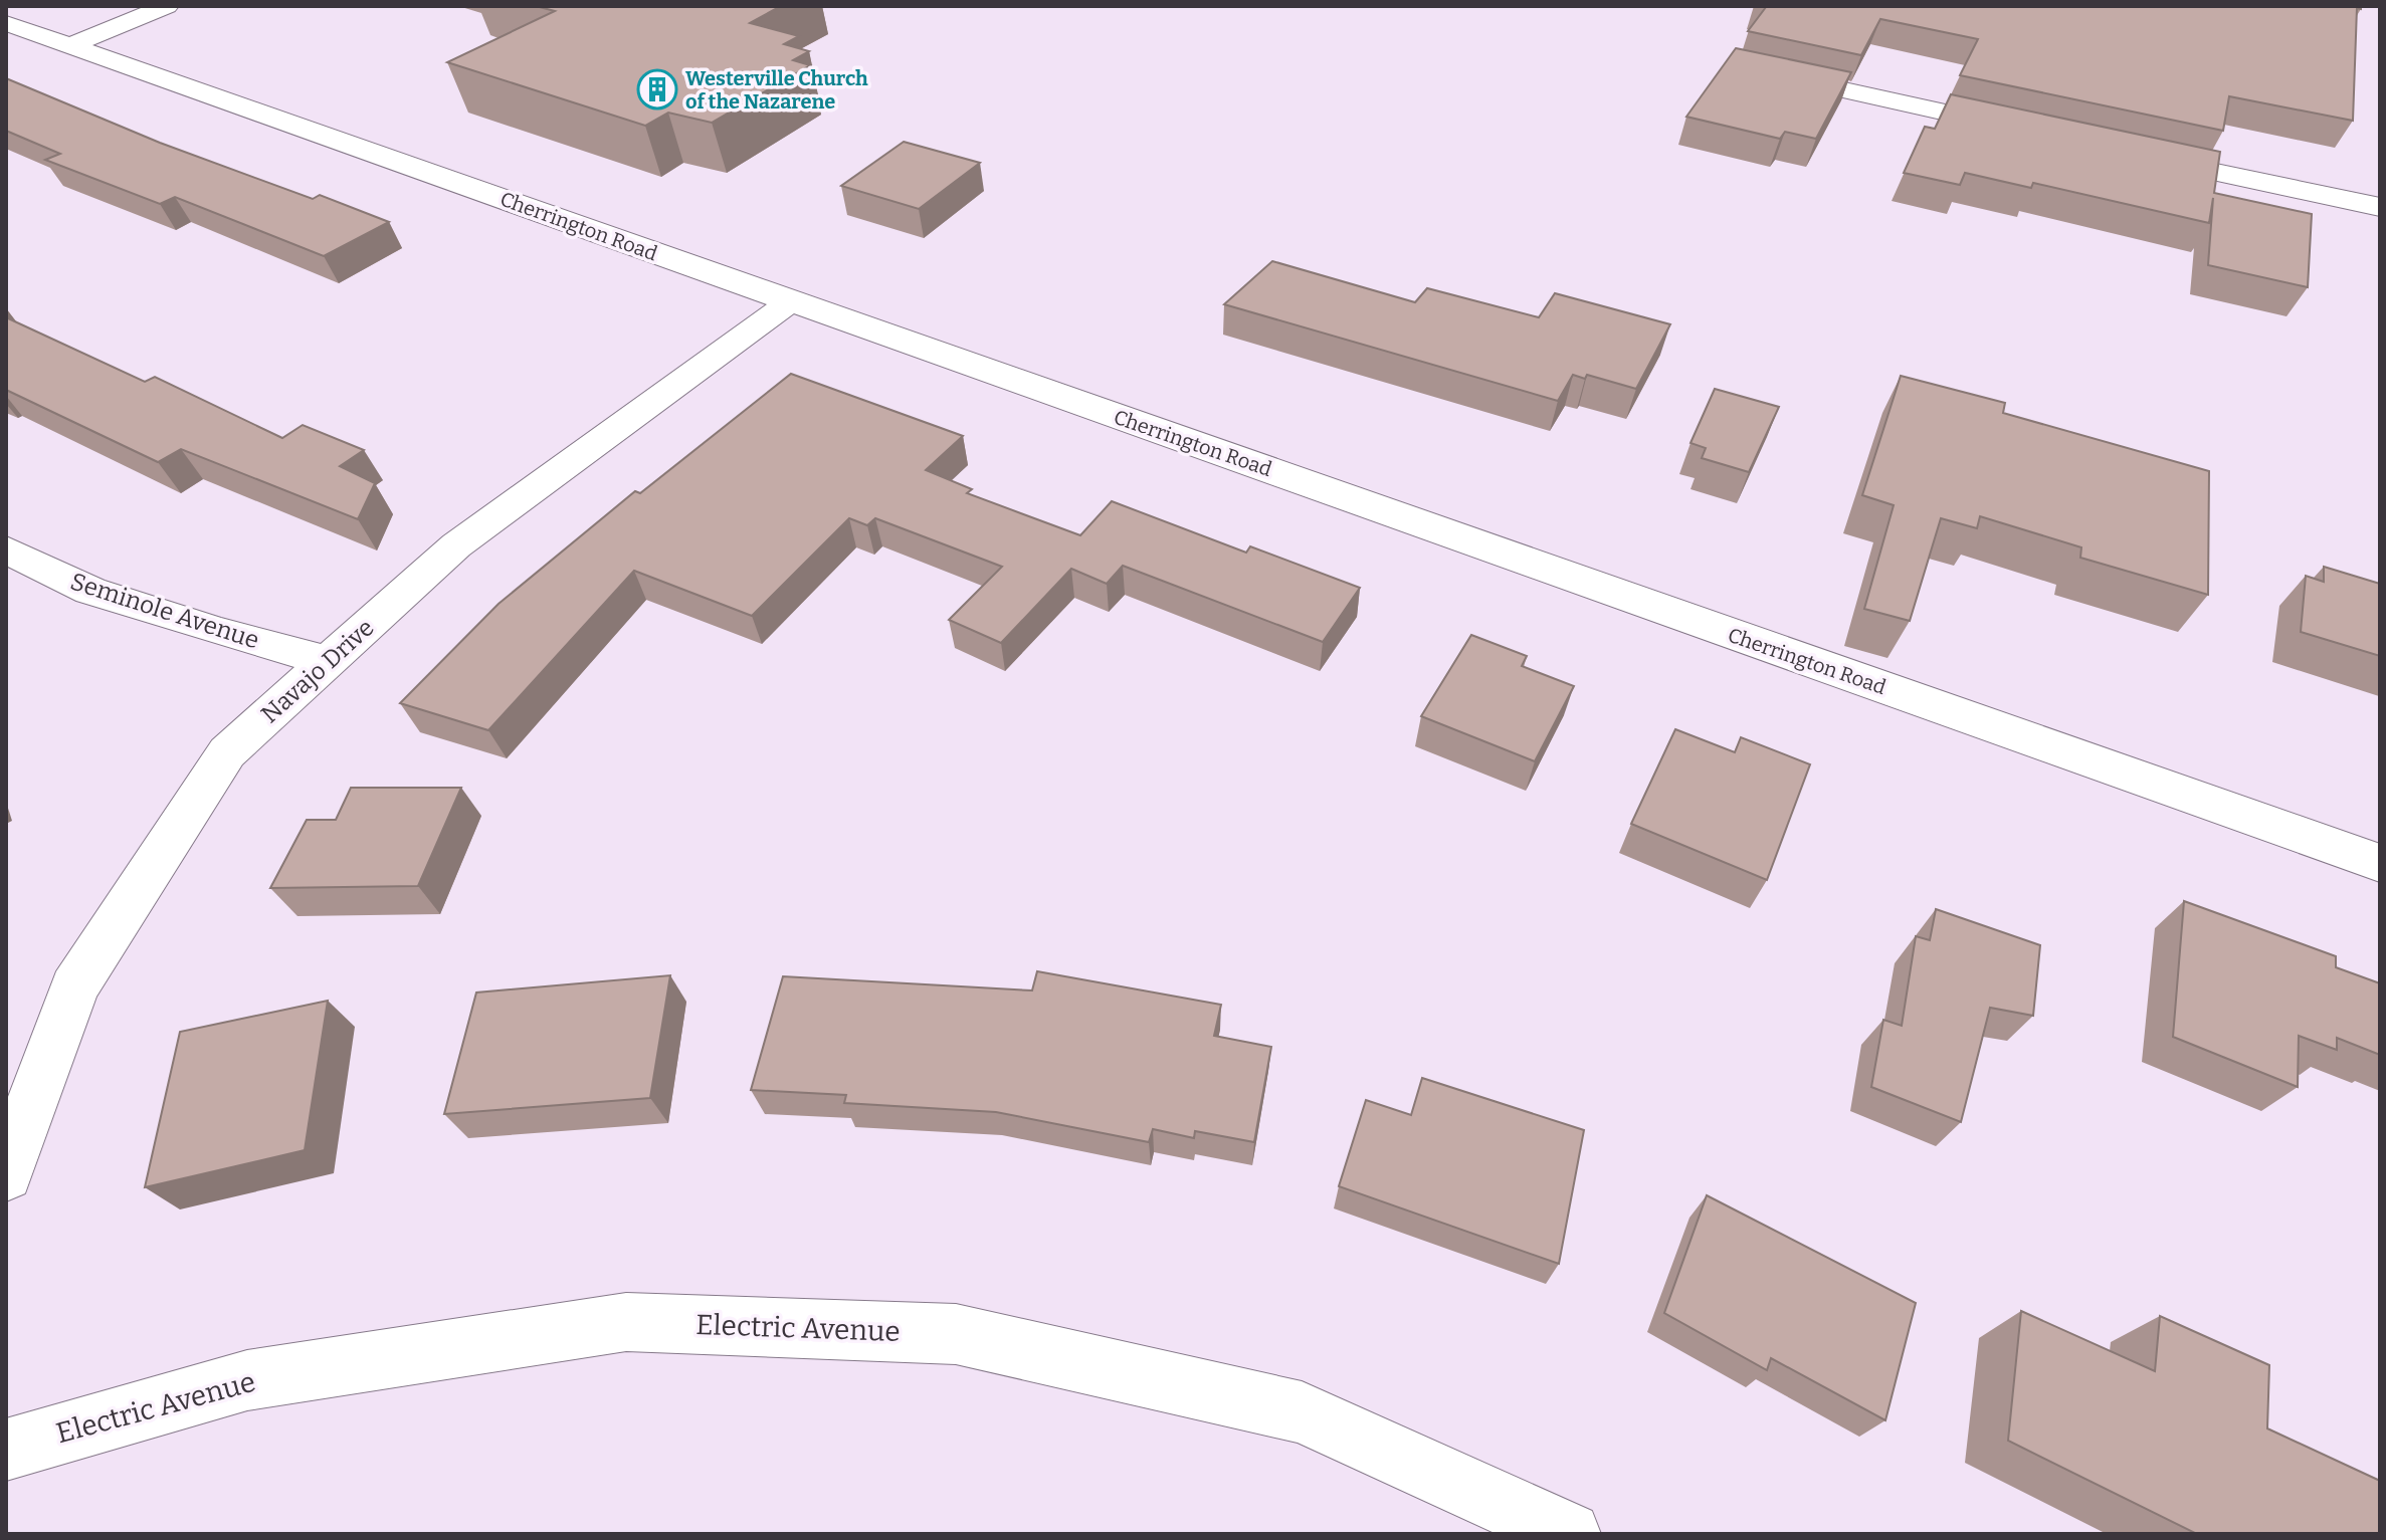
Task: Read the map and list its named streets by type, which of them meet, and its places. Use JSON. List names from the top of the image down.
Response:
{
  "streets": {
    "street": [
      "Cherrington Road",
      "Seminole Avenue",
      "Navajo Drive",
      "Electric Avenue"
    ]
  },
  "crossings": [
    ["Cherrington Road", "Navajo Drive"],
    ["Seminole Avenue", "Navajo Drive"]
  ],
  "places": {
    "building": ["Westerville Church of the Nazarene"]
  }
}
